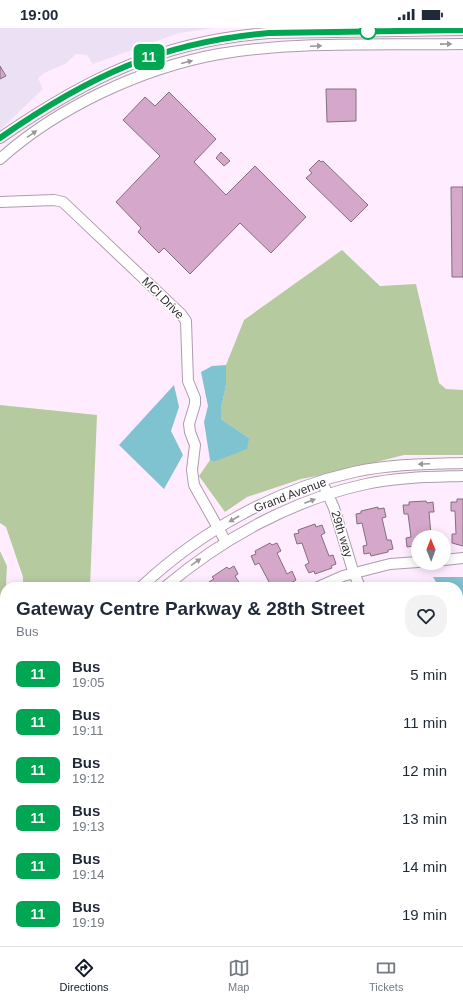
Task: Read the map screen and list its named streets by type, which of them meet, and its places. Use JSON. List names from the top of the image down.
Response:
{
  "streets": {
    "street": ["MCI Drive", "Grand Avenue", "29th way"]
  },
  "crossings": [
    ["MCI Drive", "Grand Avenue"],
    ["Grand Avenue", "29th way"]
  ],
  "lines": ["bus line 11"],
  "north": "top",
  "page": {
    "status": "19:00",
    "on_map": "11",
    "heading": ["Gateway Centre Parkway & 28th Street", "Bus"],
    "list": [
      {
        "mark": "11",
        "name": "Bus",
        "note": "19:05",
        "value": "5 min"
      },
      {
        "mark": "11",
        "name": "Bus",
        "note": "19:11",
        "value": "11 min"
      },
      {
        "mark": "11",
        "name": "Bus",
        "note": "19:12",
        "value": "12 min"
      },
      {
        "mark": "11",
        "name": "Bus",
        "note": "19:13",
        "value": "13 min"
      },
      {
        "mark": "11",
        "name": "Bus",
        "note": "19:14",
        "value": "14 min"
      },
      {
        "mark": "11",
        "name": "Bus",
        "note": "19:19",
        "value": "19 min"
      }
    ],
    "tabs": ["Directions", "Map", "Tickets"]
  }
}
